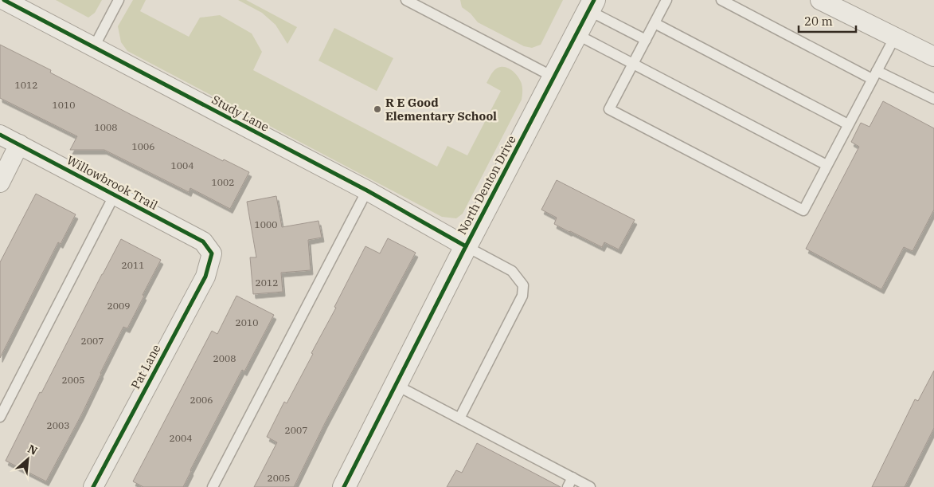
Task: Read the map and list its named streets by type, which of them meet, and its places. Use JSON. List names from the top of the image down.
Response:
{
  "streets": {
    "street": [
      "Study Lane",
      "Willowbrook Trail",
      "North Denton Drive",
      "Pat Lane"
    ]
  },
  "crossings": [
    ["Study Lane", "North Denton Drive"],
    ["Willowbrook Trail", "Pat Lane"]
  ],
  "places": ["R E Good Elementary School"],
  "house_numbers": [
    "1012",
    "1010",
    "1008",
    "1006",
    "1004",
    "1002",
    "1000",
    "2011",
    "2012",
    "2009",
    "2010",
    "2007",
    "2008",
    "2005",
    "2006",
    "2003",
    "2007",
    "2004",
    "2005"
  ],
  "scale_bar": "20 m",
  "north": "top right"
}
